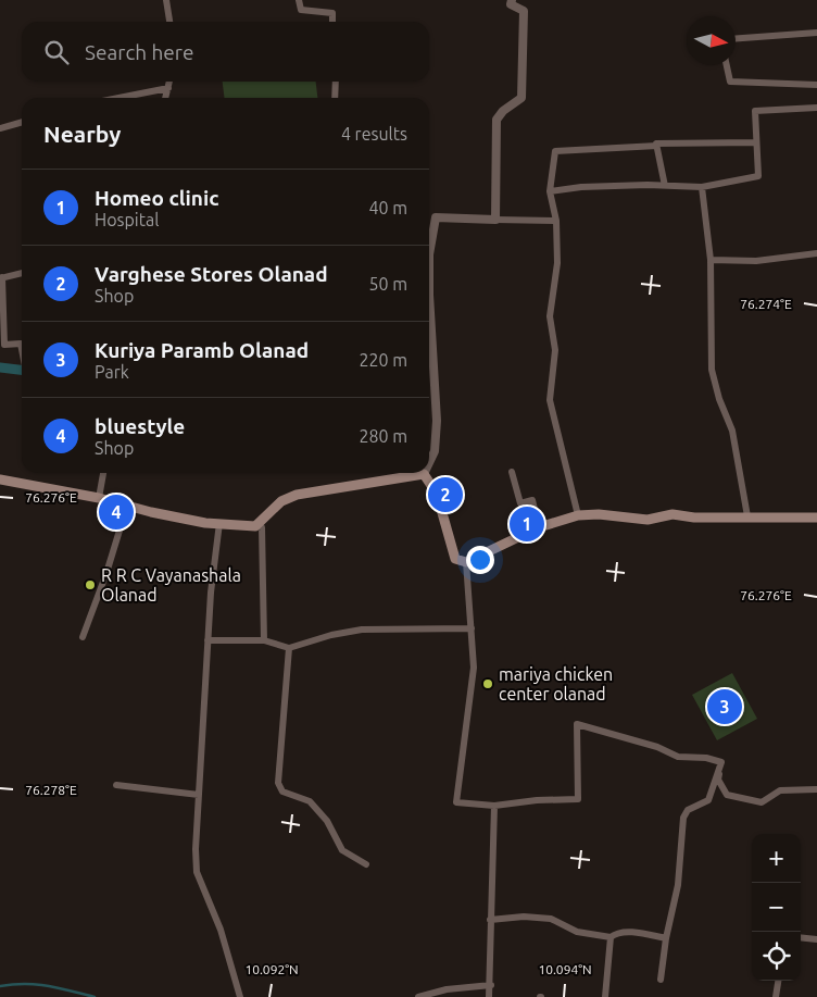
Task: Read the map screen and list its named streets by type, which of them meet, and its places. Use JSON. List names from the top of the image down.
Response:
{
  "places": ["R R C Vayanashala Olanad", "mariya chicken center olanad"],
  "north": "right",
  "page": {
    "search": "Search here",
    "heading": ["Nearby", "4 results"],
    "list": [
      {
        "mark": "1",
        "name": "Homeo clinic",
        "note": "Hospital",
        "value": "40 m"
      },
      {
        "mark": "2",
        "name": "Varghese Stores Olanad",
        "note": "Shop",
        "value": "50 m"
      },
      {
        "mark": "3",
        "name": "Kuriya Paramb Olanad",
        "note": "Park",
        "value": "220 m"
      },
      {
        "mark": "4",
        "name": "bluestyle",
        "note": "Shop",
        "value": "280 m"
      }
    ],
    "pins": [
      "2",
      "4",
      "1",
      "3"
    ],
    "map_buttons": ["+", "−"]
  },
  "coordinates": [
    "76.274°E",
    "76.276°E",
    "76.278°E",
    "10.092°N",
    "10.094°N"
  ]
}
